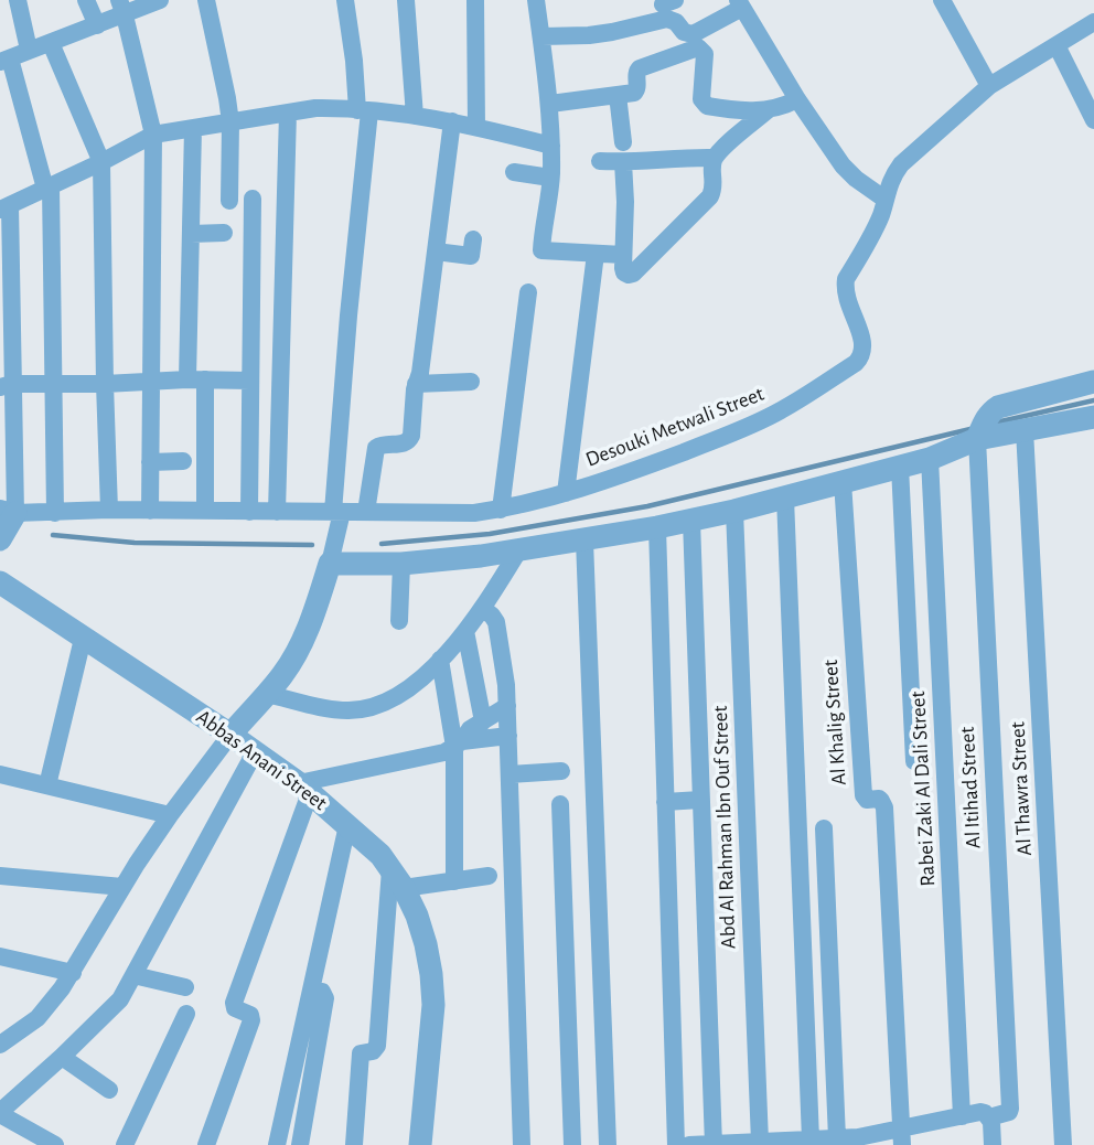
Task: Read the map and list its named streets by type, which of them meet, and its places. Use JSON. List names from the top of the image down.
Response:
{
  "streets": {
    "street": [
      "Desouki Metwali Street",
      "Al Khalig Street",
      "Abbas Anani Street",
      "Al Itihad Street",
      "Rabei Zaki Al Dali Street",
      "Al Thawra Street",
      "Abd Al Rahman Ibn Ouf Street"
    ]
  }
}
